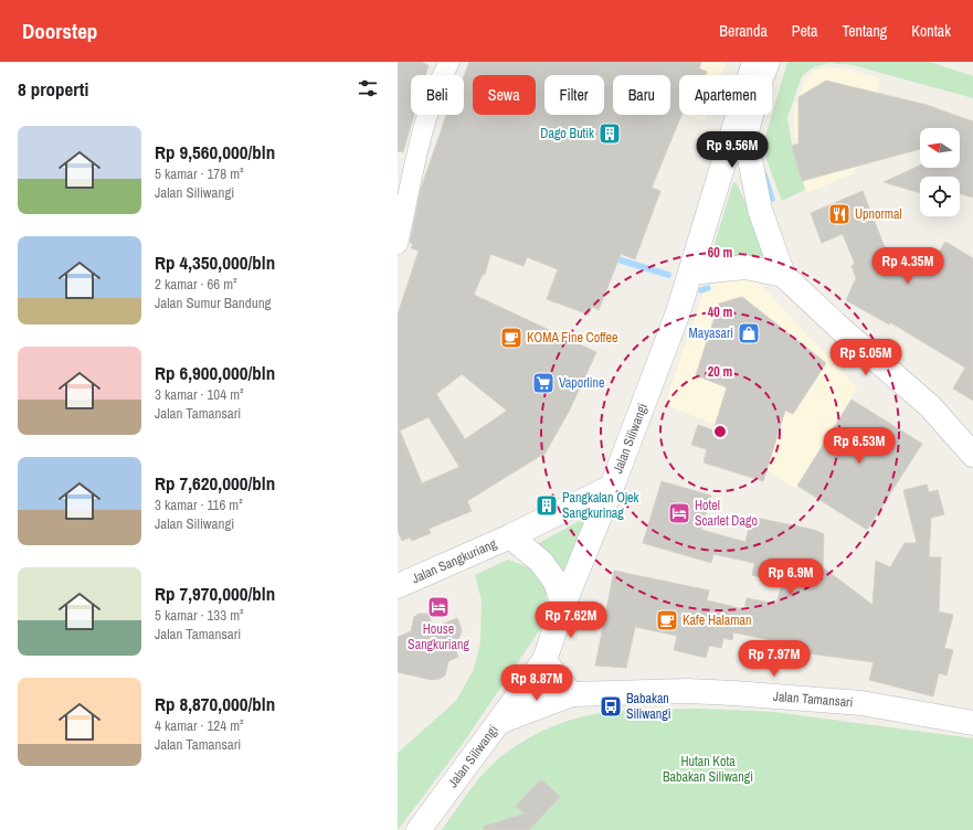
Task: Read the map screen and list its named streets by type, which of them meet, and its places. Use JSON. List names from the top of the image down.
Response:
{
  "streets": {
    "main road": ["Jalan Siliwangi", "Jalan Sangkuriang", "Jalan Tamansari"]
  },
  "crossings": [
    ["Jalan Siliwangi", "Jalan Sangkuriang"],
    ["Jalan Siliwangi", "Jalan Tamansari"]
  ],
  "parks": ["Hutan Kota Babakan Siliwangi"],
  "places": {
    "building": ["Dago Butik", "Pangkalan Ojek Sangkurinag"],
    "restaurant": ["Upnormal"],
    "shop": ["Mayasari"],
    "cafe": ["KOMA Fine Coffee", "Kafe Halaman"],
    "supermarket": ["Vaporline"],
    "hotel": ["Hotel Scarlet Dago", "House Sangkuriang"],
    "bus stop": ["Babakan Siliwangi"]
  },
  "north": "left",
  "page": {
    "header": "Doorstep",
    "nav": [
      "Beranda",
      "Peta",
      "Tentang",
      "Kontak"
    ],
    "heading": "8 properti",
    "chip": [
      "Beli",
      "Sewa",
      "Filter",
      "Baru",
      "Apartemen"
    ],
    "list": [
      {
        "name": "Rp 9,560,000/bln",
        "note": "5 kamar · 178 m² · Jalan Siliwangi"
      },
      {
        "name": "Rp 4,350,000/bln",
        "note": "2 kamar · 66 m² · Jalan Sumur Bandung"
      },
      {
        "name": "Rp 6,900,000/bln",
        "note": "3 kamar · 104 m² · Jalan Tamansari"
      },
      {
        "name": "Rp 7,620,000/bln",
        "note": "3 kamar · 116 m² · Jalan Siliwangi"
      },
      {
        "name": "Rp 7,970,000/bln",
        "note": "5 kamar · 133 m² · Jalan Tamansari"
      },
      {
        "name": "Rp 8,870,000/bln",
        "note": "4 kamar · 124 m² · Jalan Tamansari"
      }
    ],
    "price": [
      "Rp 9.56M",
      "Rp 4.35M",
      "Rp 5.05M",
      "Rp 6.53M",
      "Rp 6.9M",
      "Rp 7.62M",
      "Rp 7.97M",
      "Rp 8.87M"
    ]
  },
  "rings": ["60 m", "40 m", "20 m"]
}
